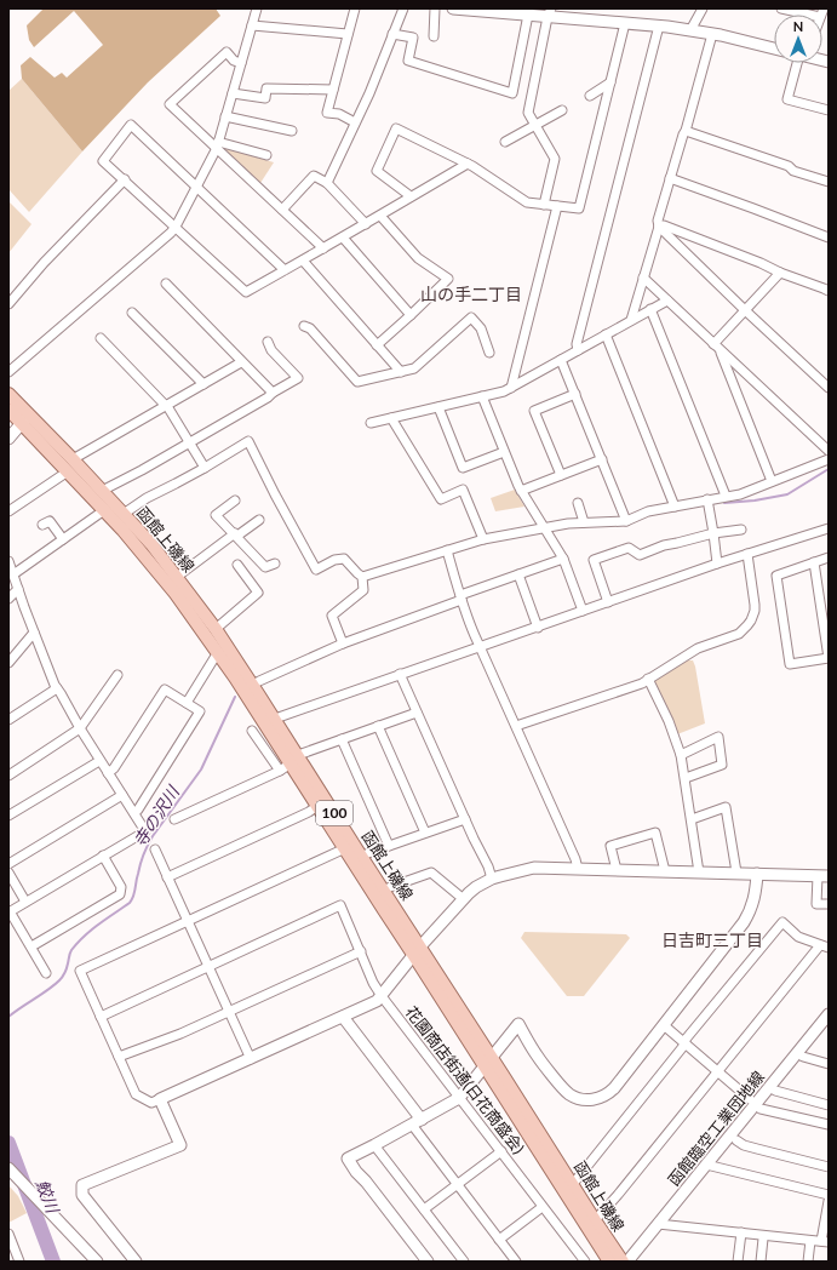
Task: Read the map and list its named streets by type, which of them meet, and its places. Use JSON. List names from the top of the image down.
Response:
{
  "streets": {
    "main road": ["函館上磯線", "100"],
    "street": ["花園商店街通(日花商盛会)", "函館臨空工業団地線"]
  },
  "districts": ["山の手二丁目", "日吉町三丁目"],
  "water": ["寺の沢川", "鮫川"],
  "north": "top"
}
